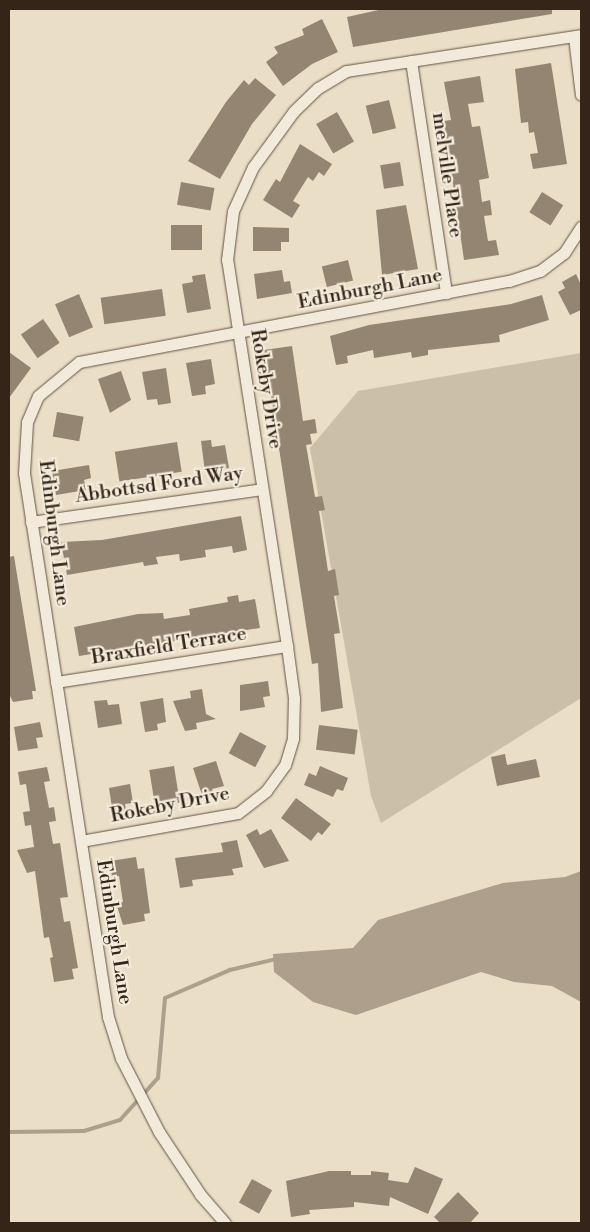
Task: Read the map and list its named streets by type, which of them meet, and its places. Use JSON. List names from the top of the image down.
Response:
{
  "streets": {
    "street": [
      "melville Place",
      "Edinburgh Lane",
      "Rokeby Drive",
      "Abbottsd Ford Way",
      "Braxfield Terrace"
    ]
  },
  "crossings": [
    ["melville Place", "Edinburgh Lane"],
    ["melville Place", "Rokeby Drive"],
    ["Edinburgh Lane", "Rokeby Drive"],
    ["Edinburgh Lane", "Abbottsd Ford Way"],
    ["Edinburgh Lane", "Braxfield Terrace"],
    ["Rokeby Drive", "Abbottsd Ford Way"],
    ["Rokeby Drive", "Braxfield Terrace"]
  ]
}
